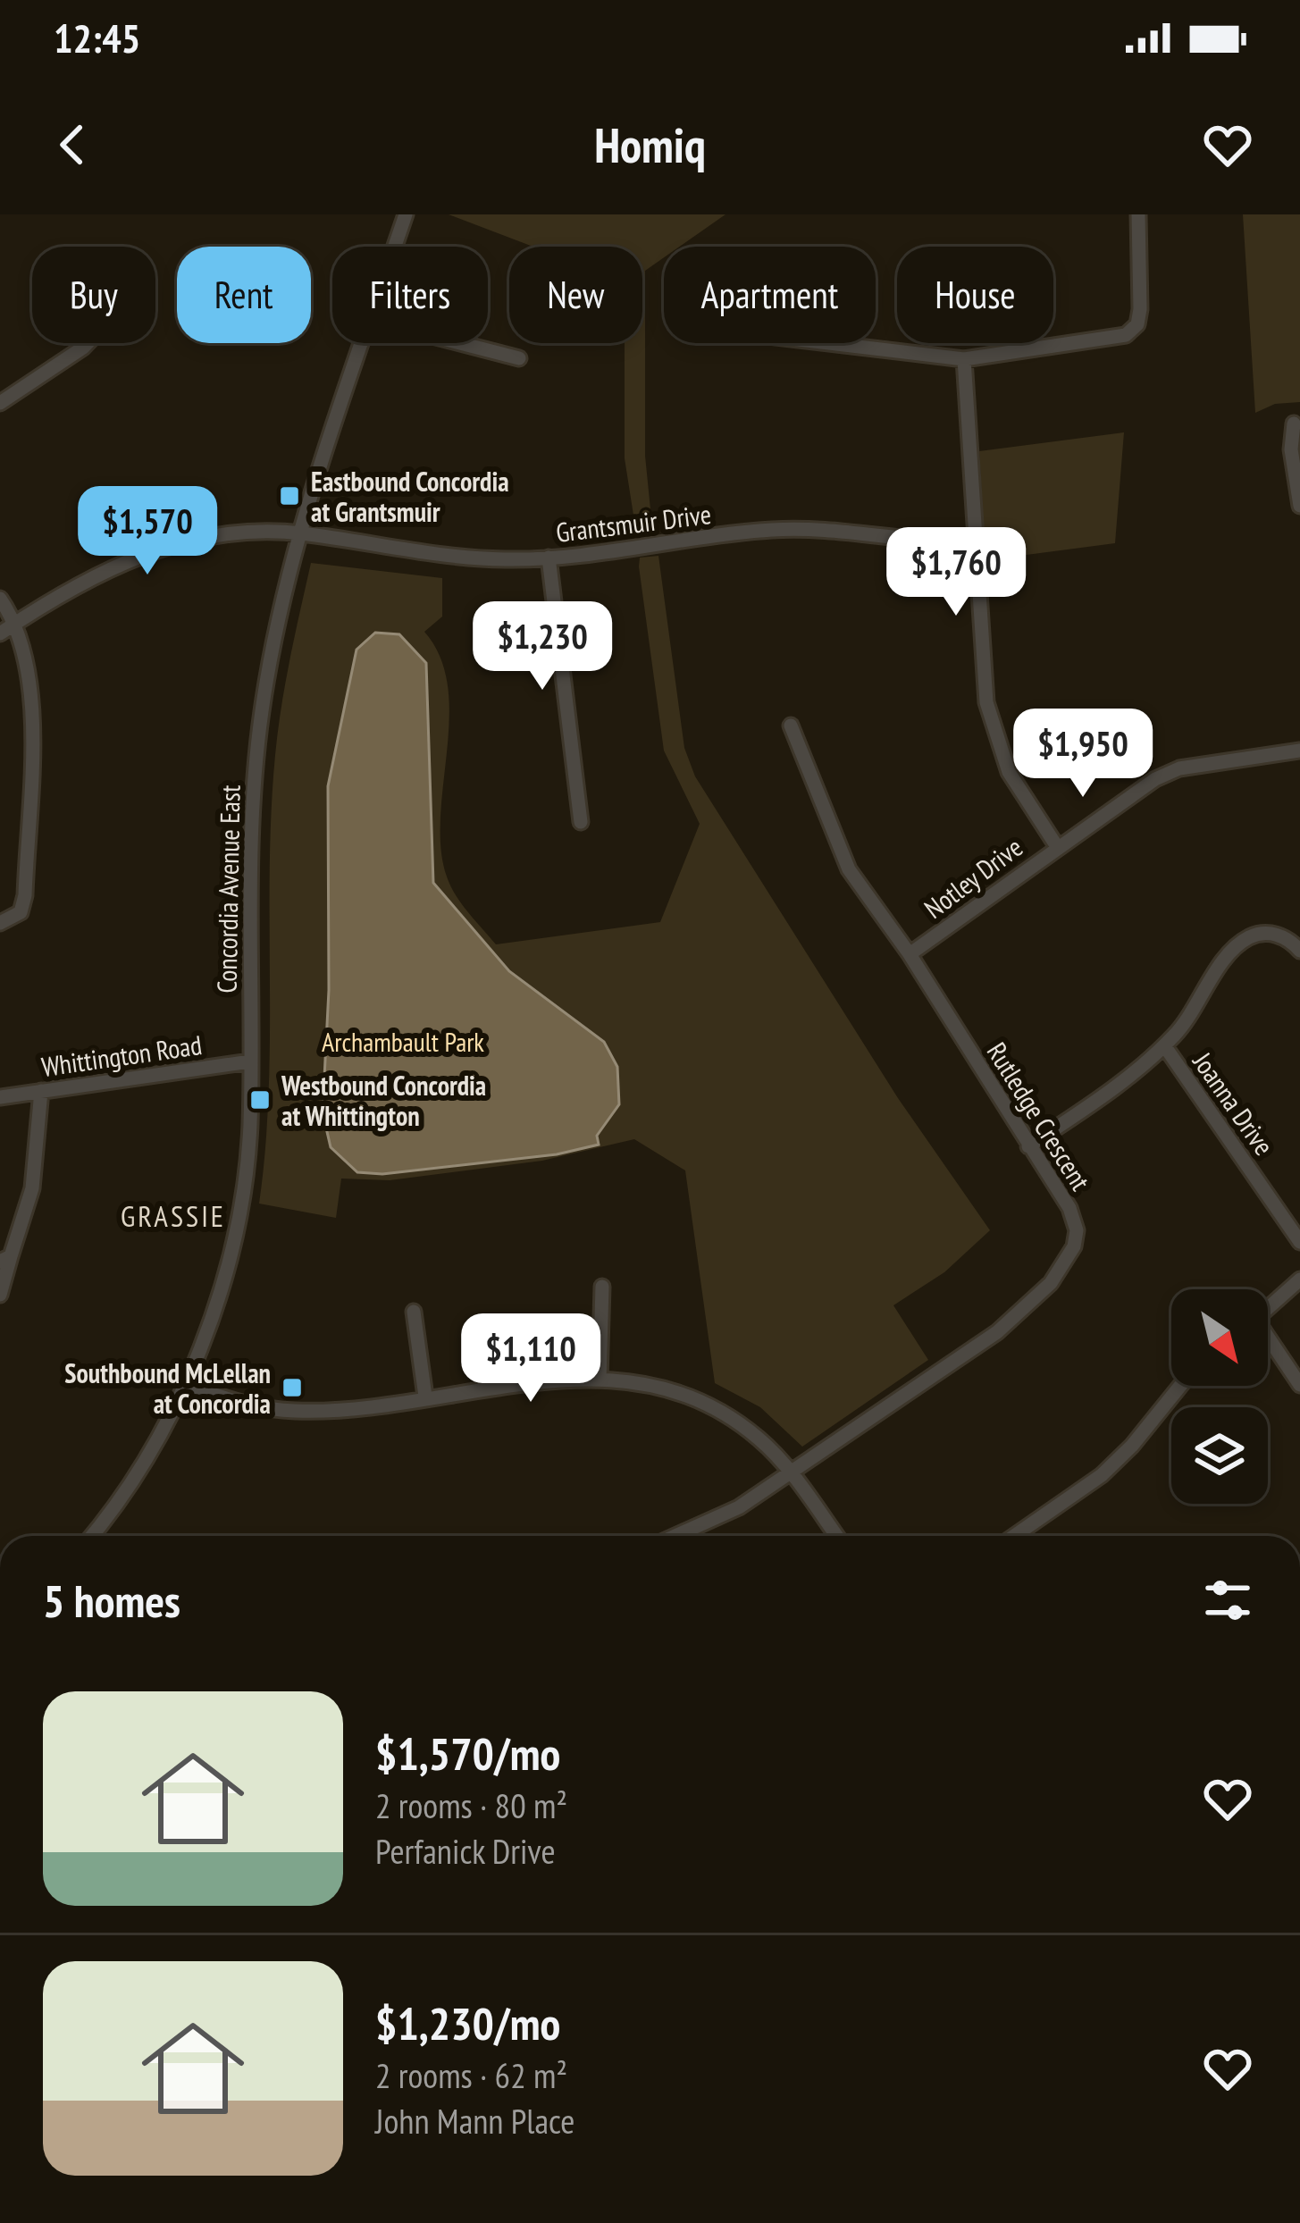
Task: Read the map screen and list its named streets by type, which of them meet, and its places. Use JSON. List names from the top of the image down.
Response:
{
  "streets": {
    "street": [
      "Grantsmuir Drive",
      "Notley Drive",
      "Concordia Avenue East",
      "Whittington Road",
      "Joanna Drive",
      "Rutledge Crescent"
    ]
  },
  "crossings": [
    ["Grantsmuir Drive", "Concordia Avenue East"],
    ["Notley Drive", "Rutledge Crescent"],
    ["Concordia Avenue East", "Whittington Road"]
  ],
  "districts": ["GRASSIE"],
  "parks": ["Archambault Park"],
  "places": {
    "transit": ["Eastbound Concordia at Grantsmuir", "Westbound Concordia at Whittington", "Southbound McLellan at Concordia"]
  },
  "north": "bottom right",
  "page": {
    "status": "12:45",
    "header": "Homiq",
    "chip": [
      "Buy",
      "Rent",
      "Filters",
      "New",
      "Apartment",
      "House"
    ],
    "price": [
      "$1,570",
      "$1,760",
      "$1,230",
      "$1,950",
      "$1,110"
    ],
    "heading": "5 homes",
    "list": [
      {
        "name": "$1,570/mo",
        "note": "2 rooms · 80 m² · Perfanick Drive"
      },
      {
        "name": "$1,230/mo",
        "note": "2 rooms · 62 m² · John Mann Place"
      }
    ]
  }
}
